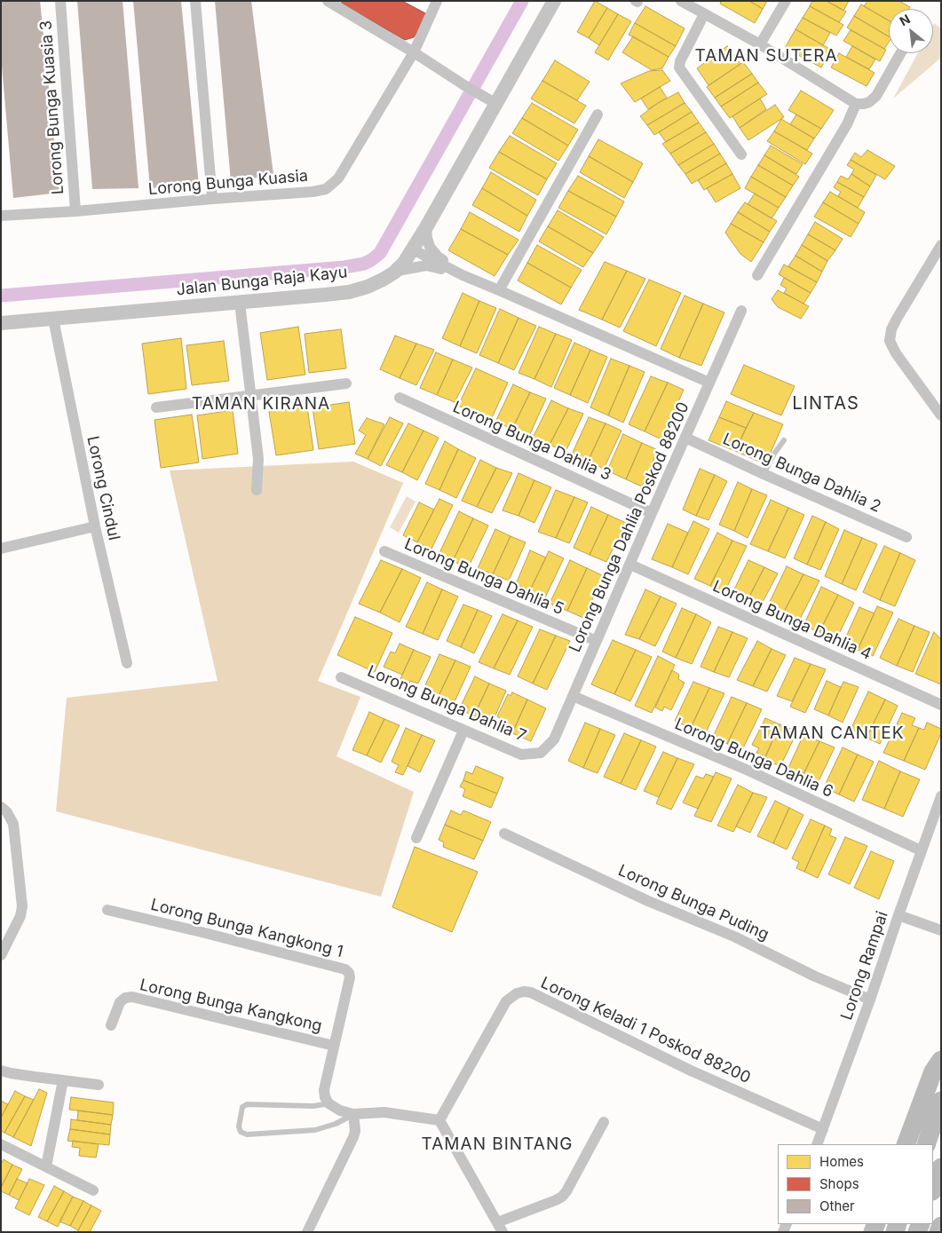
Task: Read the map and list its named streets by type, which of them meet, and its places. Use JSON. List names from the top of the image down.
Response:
{
  "streets": {
    "street": [
      "Lorong Bunga Kuasia 3",
      "Lorong Bunga Kuasia",
      "Jalan Bunga Raja Kayu",
      "Lorong Bunga Dahlia 3",
      "Lorong Bunga Dahlia 2",
      "Lorong Cindul",
      "Lorong Bunga Dahlia Poskod 88200",
      "Lorong Bunga Dahlia 5",
      "Lorong Bunga Dahlia 4",
      "Lorong Bunga Dahlia 7",
      "Lorong Bunga Dahlia 6",
      "Lorong Bunga Puding",
      "Lorong Bunga Kangkong 1",
      "Lorong Rampai",
      "Lorong Bunga Kangkong",
      "Lorong Keladi 1 Poskod 88200"
    ]
  },
  "crossings": [
    ["Lorong Bunga Kuasia 3", "Lorong Bunga Kuasia"],
    ["Jalan Bunga Raja Kayu", "Lorong Cindul"],
    ["Lorong Bunga Dahlia 3", "Lorong Bunga Dahlia Poskod 88200"],
    ["Lorong Bunga Dahlia 2", "Lorong Bunga Dahlia Poskod 88200"],
    ["Lorong Bunga Dahlia Poskod 88200", "Lorong Bunga Dahlia 5"],
    ["Lorong Bunga Dahlia Poskod 88200", "Lorong Bunga Dahlia 4"],
    ["Lorong Bunga Dahlia Poskod 88200", "Lorong Bunga Dahlia 7"],
    ["Lorong Bunga Dahlia Poskod 88200", "Lorong Bunga Dahlia 6"],
    ["Lorong Bunga Dahlia 6", "Lorong Rampai"],
    ["Lorong Bunga Puding", "Lorong Rampai"],
    ["Lorong Bunga Kangkong 1", "Lorong Bunga Kangkong"],
    ["Lorong Rampai", "Lorong Keladi 1 Poskod 88200"]
  ],
  "districts": [
    "TAMAN SUTERA",
    "TAMAN KIRANA",
    "LINTAS",
    "TAMAN CANTEK",
    "TAMAN BINTANG"
  ],
  "legend": ["Homes", "Shops", "Other"],
  "north": "top left"
}
